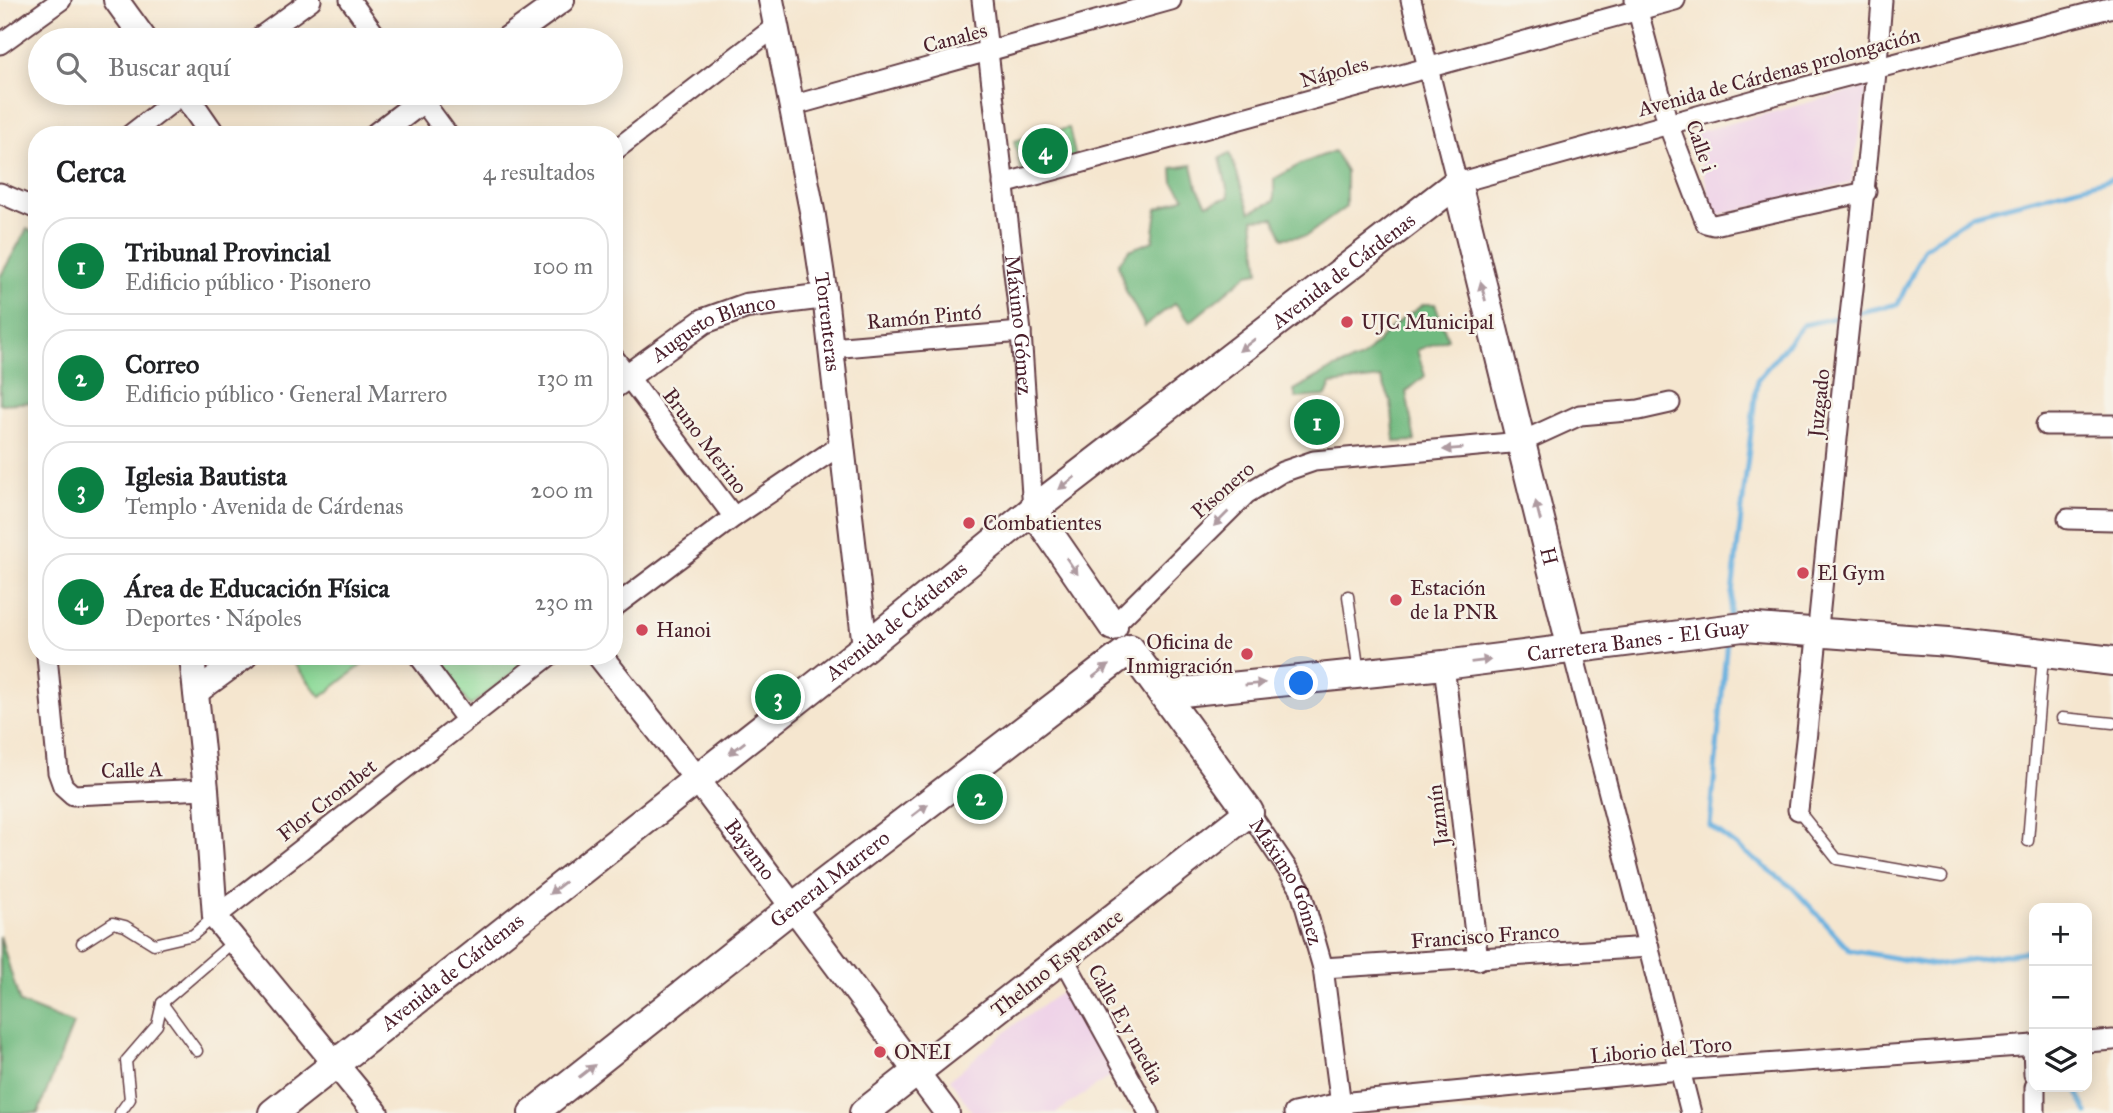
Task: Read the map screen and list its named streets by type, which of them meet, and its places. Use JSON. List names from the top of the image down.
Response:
{
  "streets": {
    "main road": [
      "Avenida de Cárdenas",
      "Máximo Gómez",
      "H",
      "Carretera Banes - El Guay",
      "General Marrero",
      "Thelmo Esperance"
    ],
    "street": [
      "Canales",
      "Nápoles",
      "Avenida de Cárdenas prolongación",
      "Calle i",
      "Ramón Pintó",
      "Torrenteras",
      "Augusto Blanco",
      "Juzgado",
      "Bruno Merino",
      "Pisonero",
      "Calle A",
      "Flor Crombet",
      "Jazmín",
      "Bayamo",
      "Francisco Franco",
      "Calle E y media",
      "Liborio del Toro"
    ]
  },
  "crossings": [
    ["Canales", "Torrenteras"],
    ["Canales", "Máximo Gómez"],
    ["Nápoles", "Calle i"],
    ["Nápoles", "Máximo Gómez"],
    ["Nápoles", "H"],
    ["Avenida de Cárdenas prolongación", "Calle i"],
    ["Avenida de Cárdenas prolongación", "Avenida de Cárdenas"],
    ["Avenida de Cárdenas prolongación", "Juzgado"],
    ["Avenida de Cárdenas prolongación", "H"],
    ["Calle i", "Juzgado"],
    ["Avenida de Cárdenas", "Torrenteras"],
    ["Avenida de Cárdenas", "Máximo Gómez"],
    ["Avenida de Cárdenas", "H"],
    ["Avenida de Cárdenas", "Bayamo"],
    ["Ramón Pintó", "Torrenteras"],
    ["Ramón Pintó", "Máximo Gómez"],
    ["Torrenteras", "Augusto Blanco"],
    ["Máximo Gómez", "Carretera Banes - El Guay"],
    ["Máximo Gómez", "General Marrero"],
    ["Máximo Gómez", "Francisco Franco"],
    ["Máximo Gómez", "Thelmo Esperance"],
    ["Máximo Gómez", "Liborio del Toro"],
    ["Juzgado", "Carretera Banes - El Guay"],
    ["Pisonero", "H"],
    ["H", "Carretera Banes - El Guay"],
    ["H", "Francisco Franco"],
    ["H", "Liborio del Toro"],
    ["Carretera Banes - El Guay", "Jazmín"],
    ["Jazmín", "Francisco Franco"],
    ["Bayamo", "General Marrero"],
    ["Bayamo", "Thelmo Esperance"],
    ["Thelmo Esperance", "Calle E y media"]
  ],
  "one_way": [
    "Avenida de Cárdenas",
    "Pisonero",
    "H",
    "General Marrero"
  ],
  "places": [
    "UJC Municipal",
    "Combatientes",
    "El Gym",
    "Estación de la PNR",
    "Hanoi",
    "Oficina de Inmigración",
    "ONEI"
  ],
  "page": {
    "search": "Buscar aquí",
    "pins": [
      "4",
      "1",
      "3",
      "2"
    ],
    "heading": ["Cerca", "4 resultados"],
    "list": [
      {
        "mark": "1",
        "name": "Tribunal Provincial",
        "note": "Edificio público · Pisonero",
        "value": "100 m"
      },
      {
        "mark": "2",
        "name": "Correo",
        "note": "Edificio público · General Marrero",
        "value": "130 m"
      },
      {
        "mark": "3",
        "name": "Iglesia Bautista",
        "note": "Templo · Avenida de Cárdenas",
        "value": "200 m"
      },
      {
        "mark": "4",
        "name": "Área de Educación Física",
        "note": "Deportes · Nápoles",
        "value": "230 m"
      }
    ],
    "map_buttons": ["+", "−"]
  }
}
